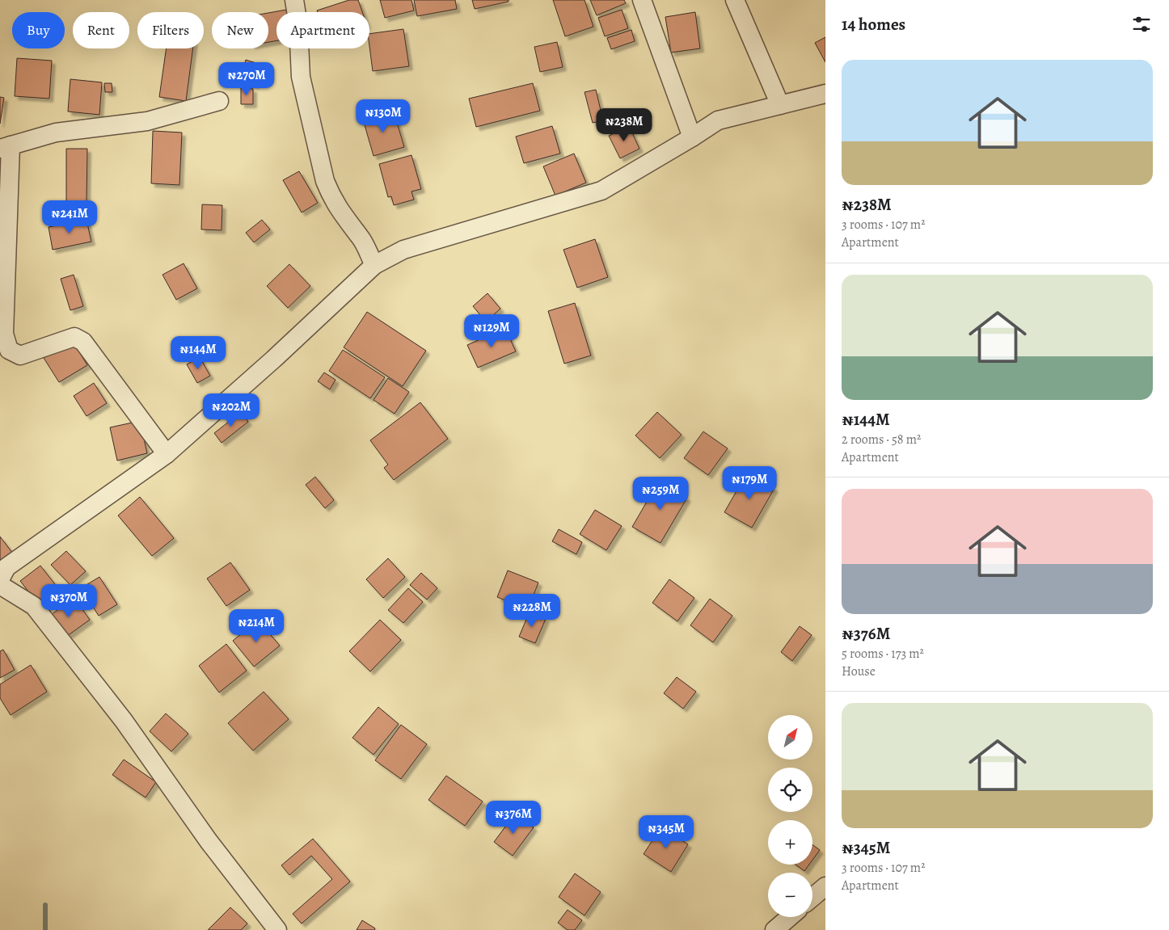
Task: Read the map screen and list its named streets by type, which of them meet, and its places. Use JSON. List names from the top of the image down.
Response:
{
  "north": "top right",
  "page": {
    "heading": "14 homes",
    "chip": [
      "Buy",
      "Rent",
      "Filters",
      "New",
      "Apartment"
    ],
    "list": [
      {
        "name": "₦238M",
        "note": "3 rooms · 107 m² · Apartment"
      },
      {
        "name": "₦144M",
        "note": "2 rooms · 58 m² · Apartment"
      },
      {
        "name": "₦376M",
        "note": "5 rooms · 173 m² · House"
      },
      {
        "name": "₦345M",
        "note": "3 rooms · 107 m² · Apartment"
      }
    ],
    "price": [
      "₦270M",
      "₦130M",
      "₦238M",
      "₦241M",
      "₦129M",
      "₦144M",
      "₦202M",
      "₦179M",
      "₦259M",
      "₦370M",
      "₦228M",
      "₦214M",
      "₦376M",
      "₦345M"
    ],
    "map_buttons": ["+", "−"]
  }
}
